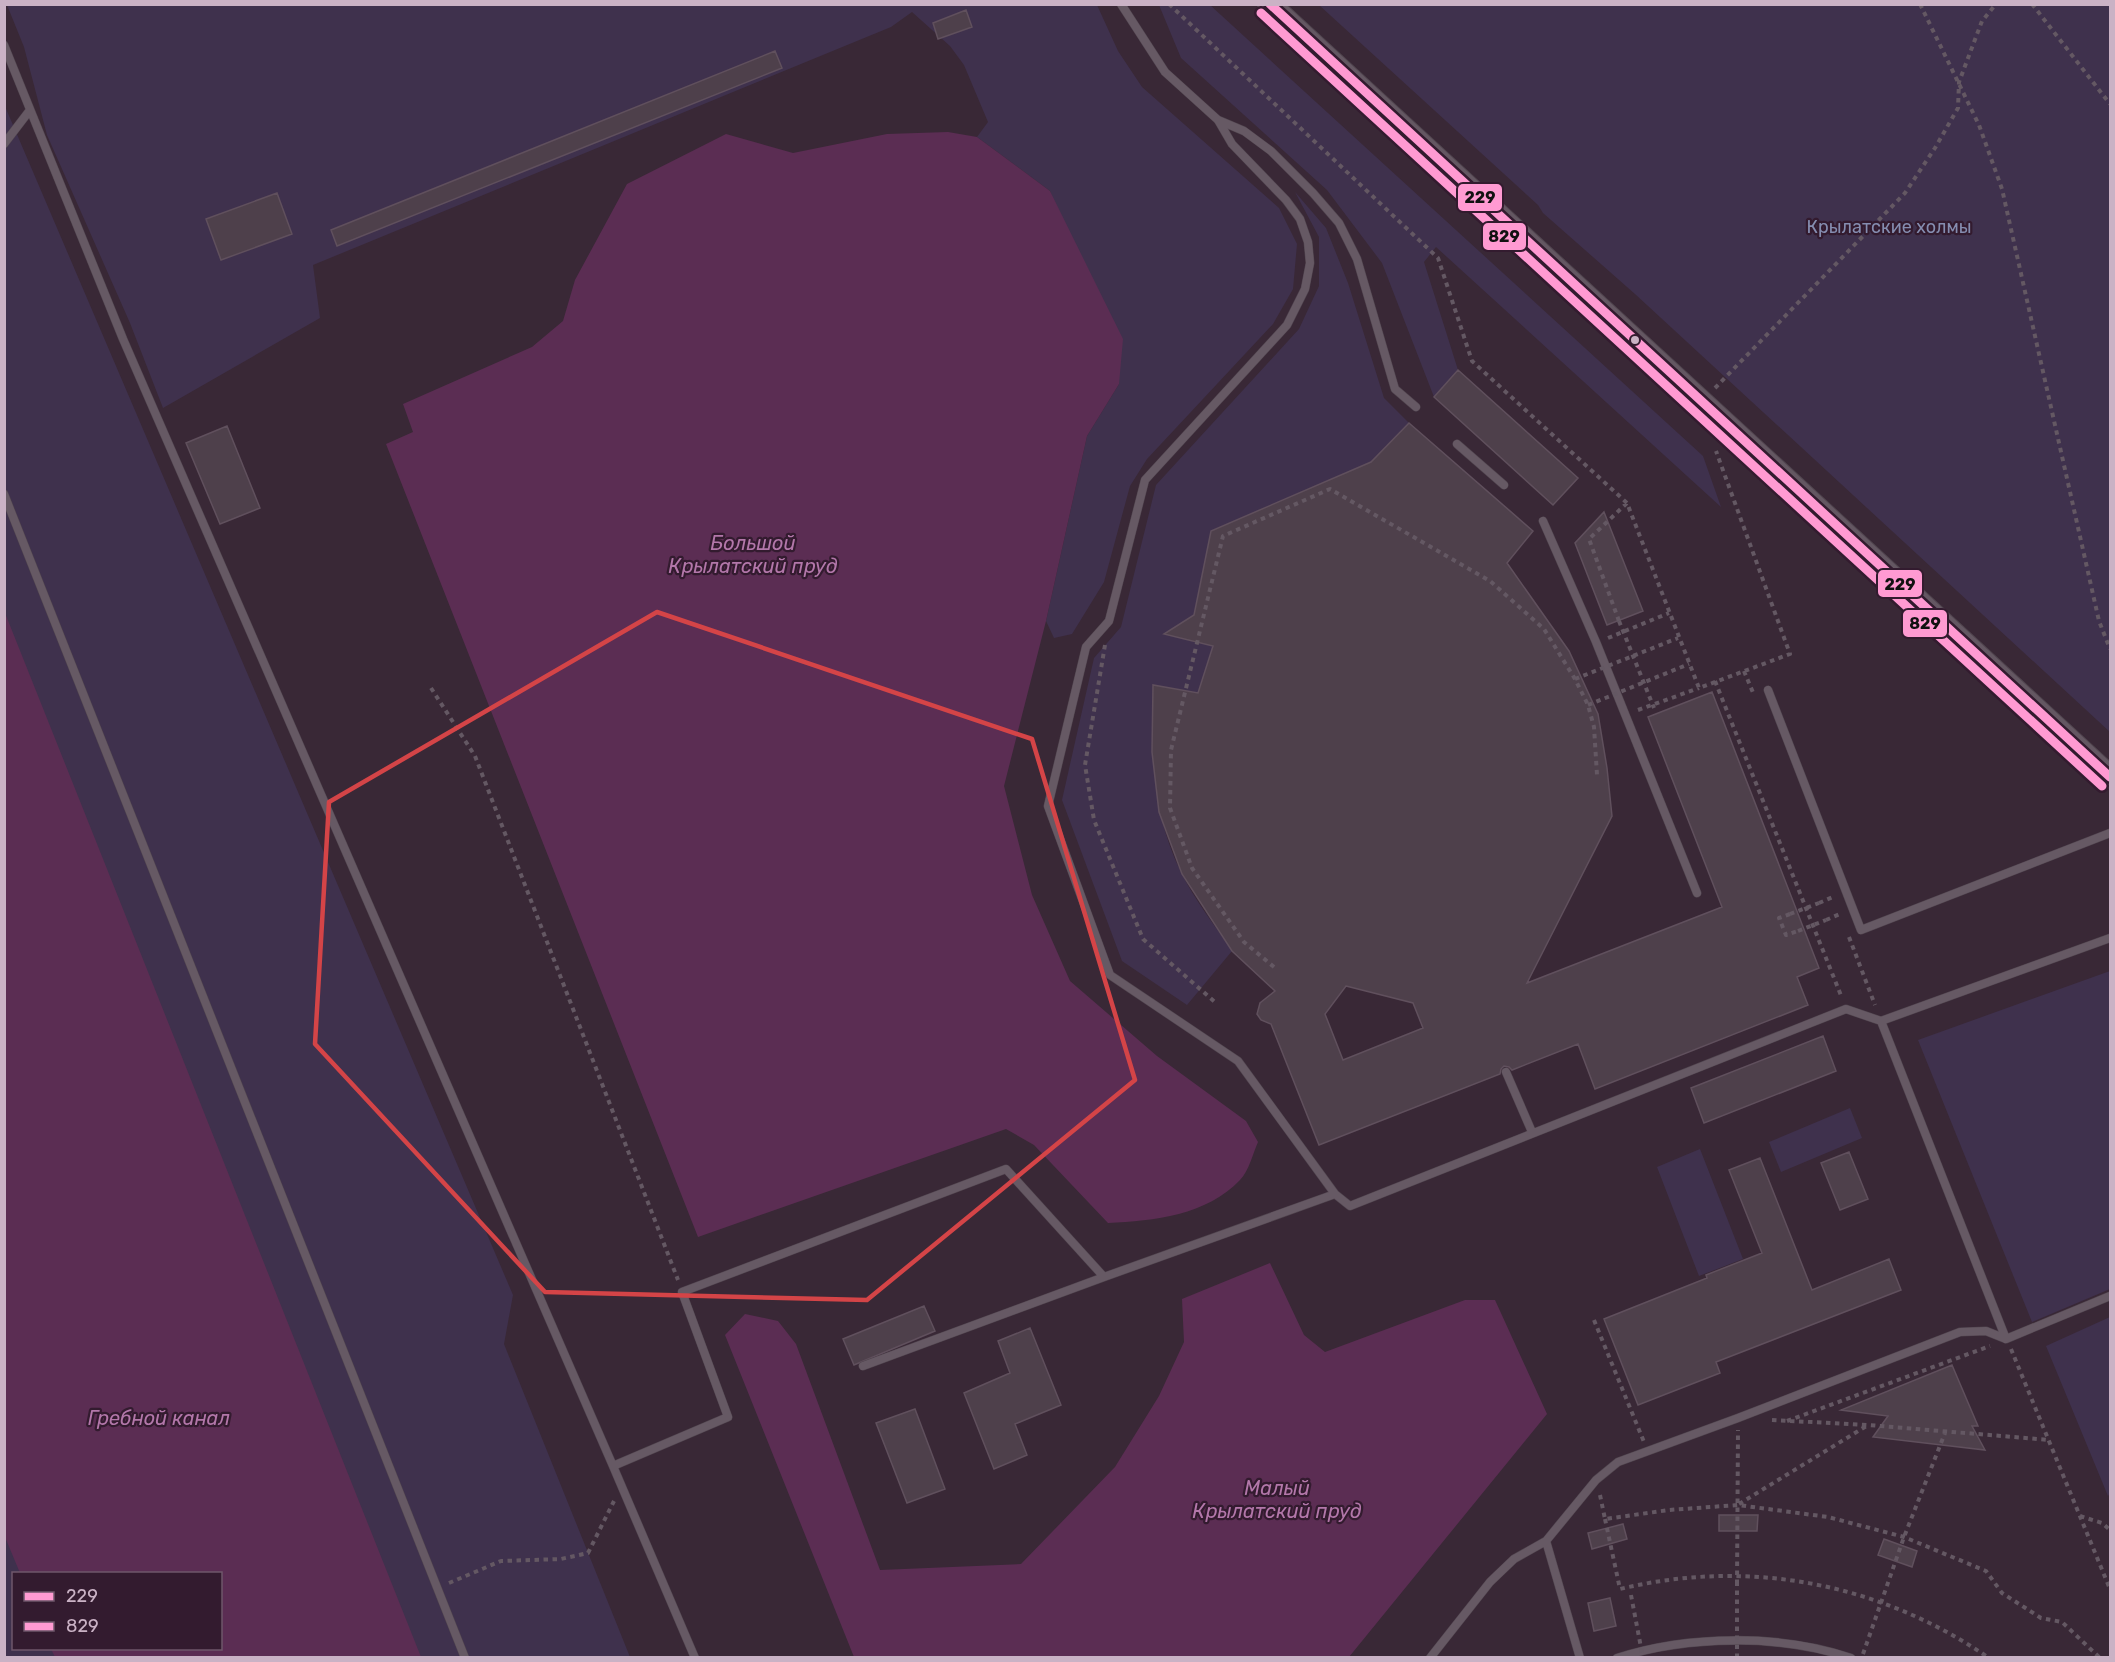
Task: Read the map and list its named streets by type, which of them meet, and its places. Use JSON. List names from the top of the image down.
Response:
{
  "water": ["Большой Крылатский пруд", "Гребной канал", "Малый Крылатский пруд"],
  "parks": ["Крылатские холмы"],
  "lines": ["transit line 229", "transit line 829"],
  "legend": ["229", "829"]
}
